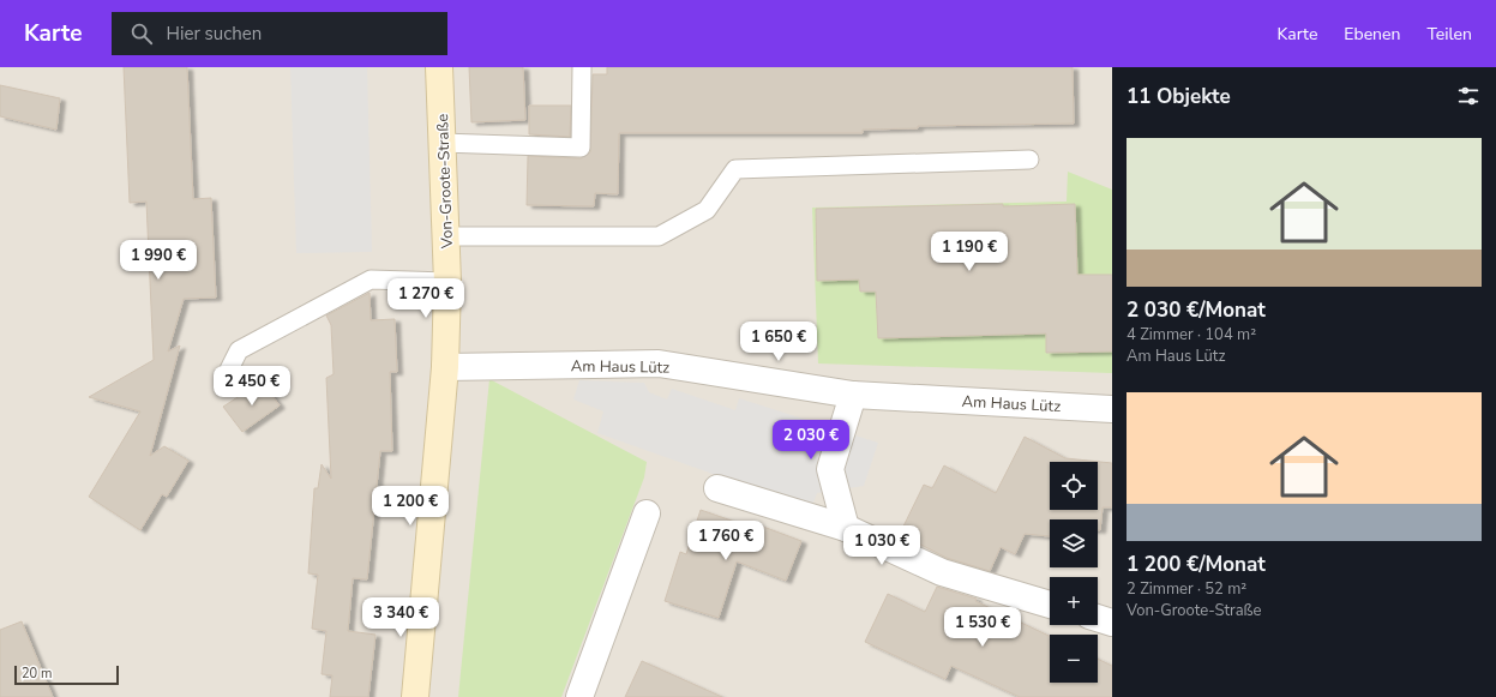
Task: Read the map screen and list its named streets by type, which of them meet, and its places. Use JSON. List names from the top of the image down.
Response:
{
  "streets": {
    "street": ["Von-Groote-Straße", "Am Haus Lütz"]
  },
  "crossings": [
    ["Von-Groote-Straße", "Am Haus Lütz"]
  ],
  "scale_bar": "20 m",
  "page": {
    "header": "Karte",
    "search": "Hier suchen",
    "nav": ["Karte", "Ebenen", "Teilen"],
    "heading": "11 Objekte",
    "list": [
      {
        "name": "2 030 €/Monat",
        "note": "4 Zimmer · 104 m² · Am Haus Lütz"
      },
      {
        "name": "1 200 €/Monat",
        "note": "2 Zimmer · 52 m² · Von-Groote-Straße"
      }
    ],
    "price": [
      "1 190 €",
      "1 990 €",
      "1 270 €",
      "1 650 €",
      "2 450 €",
      "2 030 €",
      "1 200 €",
      "1 760 €",
      "1 030 €",
      "3 340 €",
      "1 530 €"
    ],
    "map_buttons": ["+", "−"],
    "scale": "20 m"
  }
}
